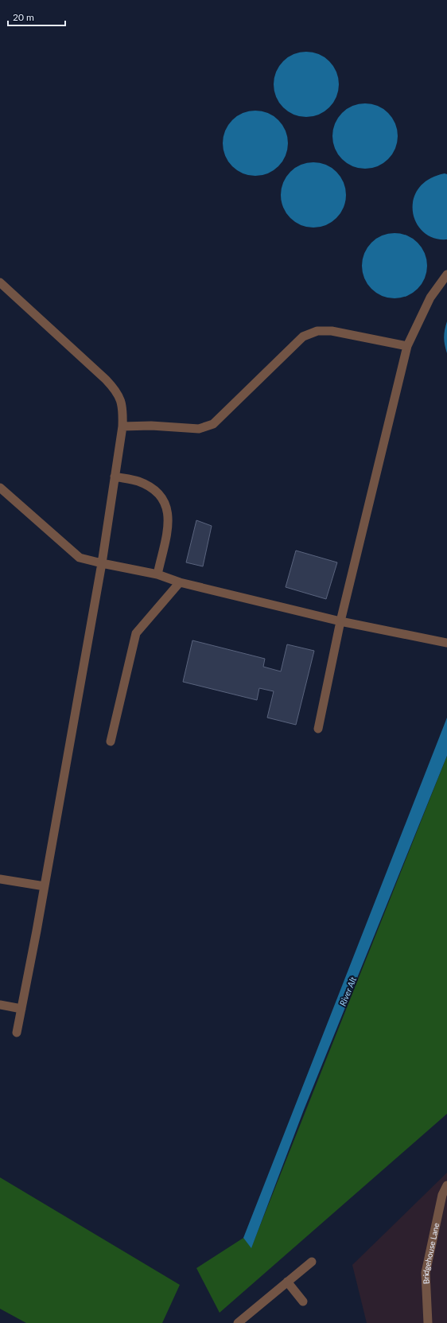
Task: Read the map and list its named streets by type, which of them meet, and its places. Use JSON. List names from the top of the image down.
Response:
{
  "streets": {
    "street": ["Bridgehouse Lane"]
  },
  "water": ["River Alt"],
  "scale_bar": "20 m"
}
